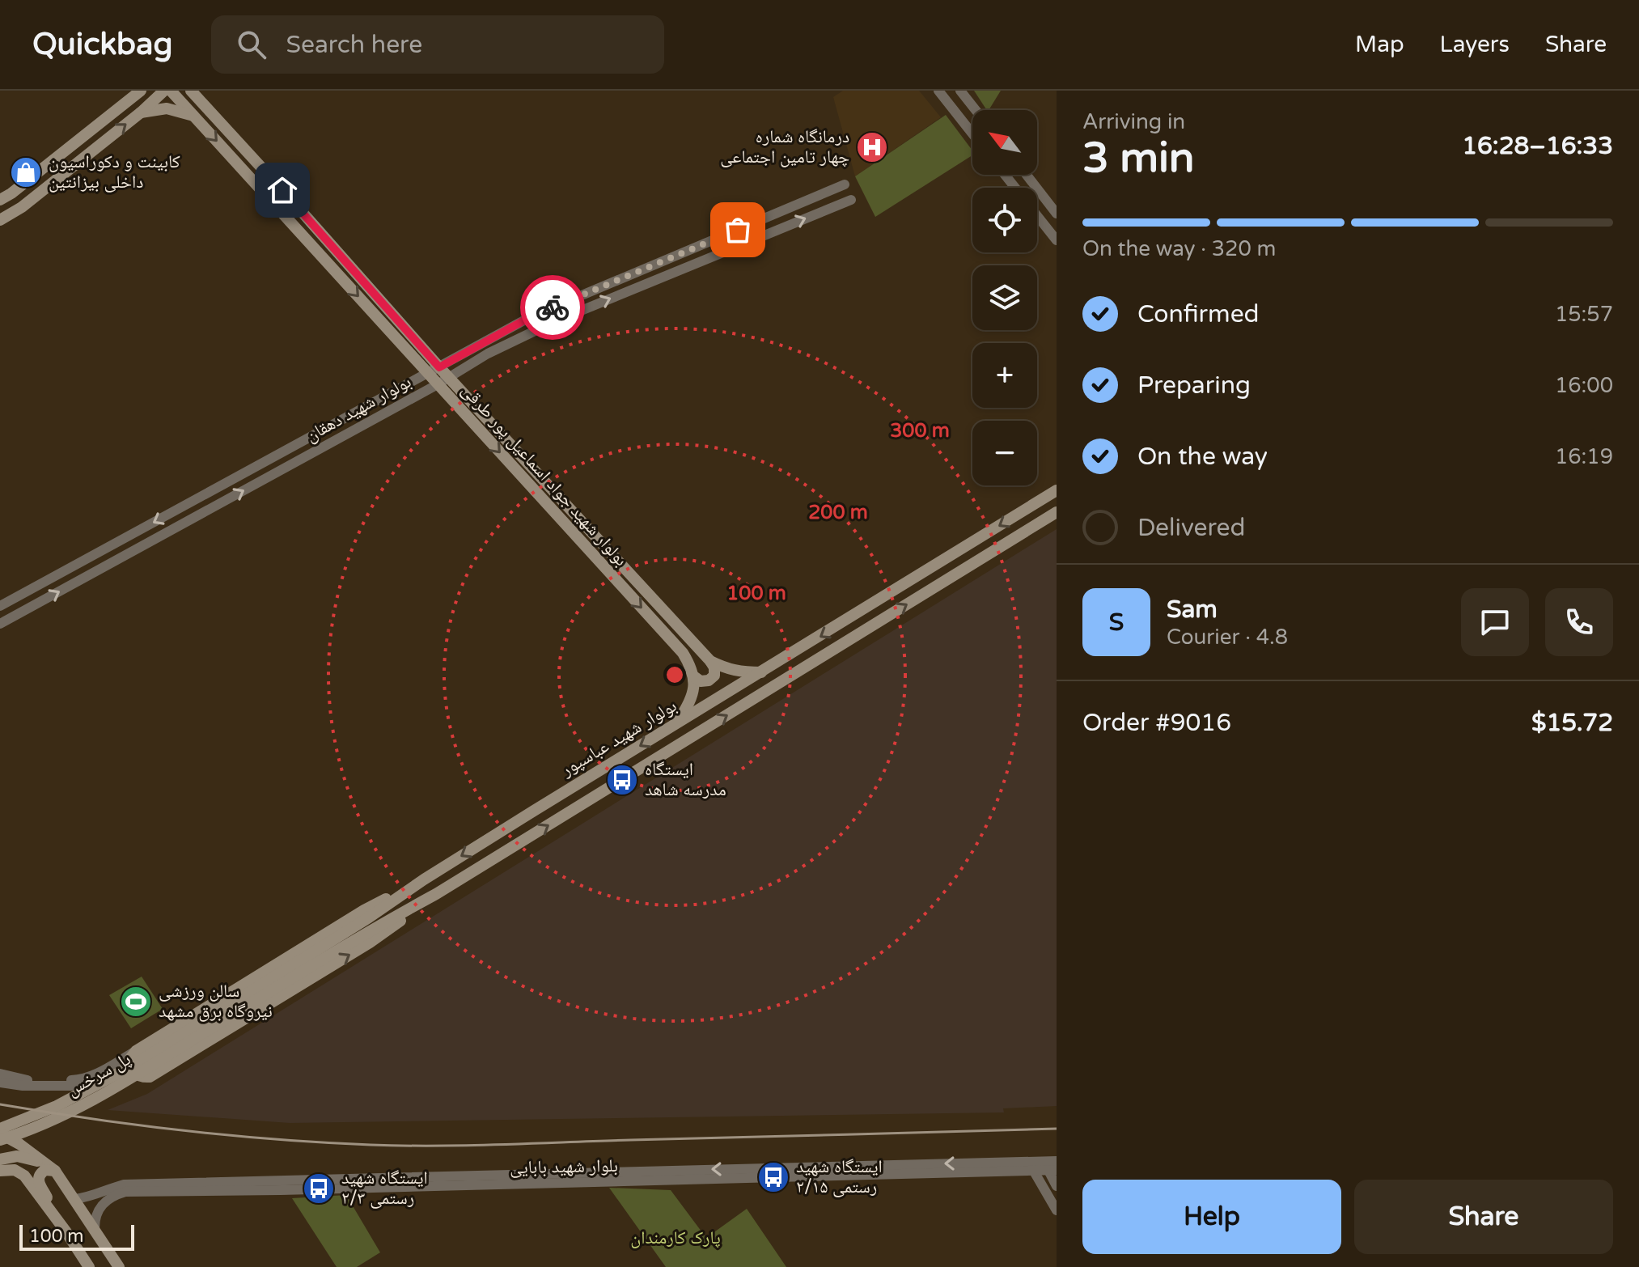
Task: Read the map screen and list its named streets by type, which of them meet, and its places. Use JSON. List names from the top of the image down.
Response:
{
  "streets": {
    "main road": ["بولوار شهید جواد اسماعیل پور طرقی", "بولوار شهید عباسپور", "پل سرخس"],
    "street": ["بولوار شهید دهقان", "بلوار شهید بابایی"]
  },
  "crossings": [
    ["بولوار شهید دهقان", "بولوار شهید جواد اسماعیل پور طرقی"],
    ["بولوار شهید جواد اسماعیل پور طرقی", "بولوار شهید عباسپور"],
    ["بولوار شهید عباسپور", "پل سرخس"]
  ],
  "parks": ["پارک کارمندان"],
  "places": {
    "hospital": ["درمانگاه شماره چهار تامین اجتماعی"],
    "shop": ["کابینت و دکوراسیون داخلی بیزانتین"],
    "bus stop": ["ایستگاه مدرسه شاهد", "ایستگاه شهید رستمی ۲/۱۵", "ایستگاه شهید رستمی ۲/۳"],
    "sports": ["سالن ورزشی نیروگاه برق مشهد"]
  },
  "scale_bar": "100 m",
  "north": "top left",
  "page": {
    "header": "Quickbag",
    "search": "Search here",
    "nav": ["Map", "Layers", "Share"],
    "heading": ["3 min", "Arriving in", "16:28–16:33"],
    "panel": [
      "Sam",
      "Courier · 4.8",
      "Order #9016",
      "$15.72"
    ],
    "map_buttons": ["+", "−"],
    "bar": "On the way · 320 m",
    "list": [
      ["Confirmed", "15:57"],
      ["Preparing", "16:00"],
      ["On the way", "16:19"],
      "Delivered"
    ],
    "round": "S",
    "buttons": ["Help", "Share"],
    "scale": "100 m"
  },
  "rings": ["300 m", "200 m", "100 m"]
}
